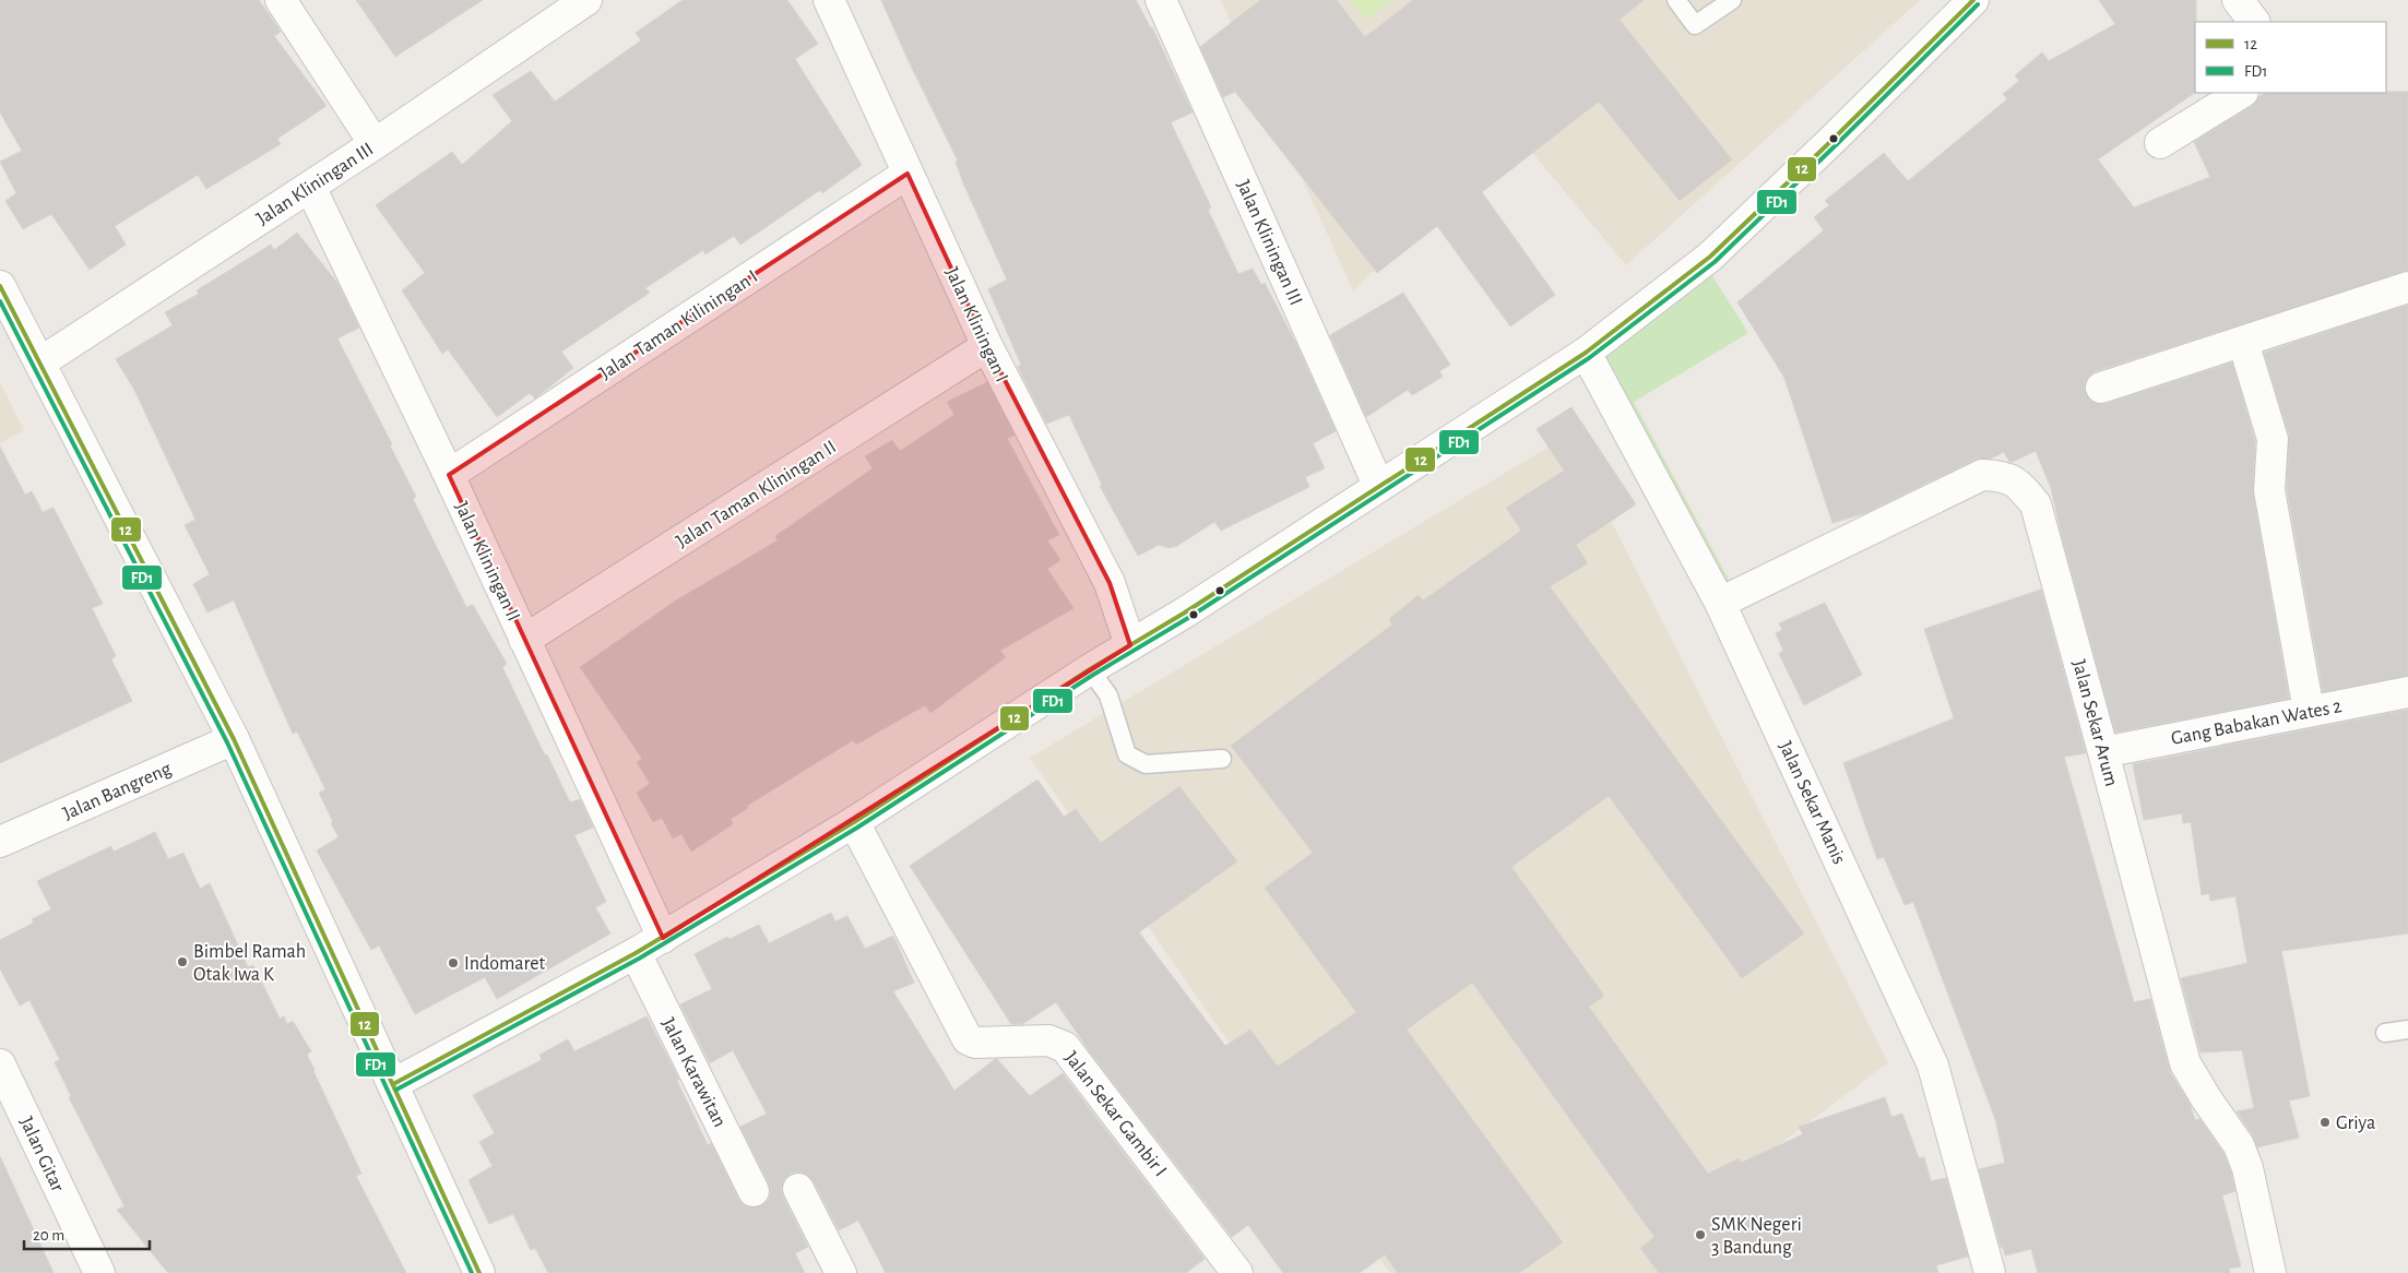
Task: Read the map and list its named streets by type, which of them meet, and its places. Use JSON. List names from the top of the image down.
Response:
{
  "streets": {
    "street": [
      "Jalan Kliningan III",
      "Jalan Taman Kiliningan I",
      "Jalan Kliningan I",
      "Jalan Taman Kliningan II",
      "Jalan Kliningan II",
      "Gang Babakan Wates 2",
      "Jalan Sekar Arum",
      "Jalan Bangreng",
      "Jalan Sekar Manis",
      "Jalan Karawitan",
      "Jalan Sekar Gambir I",
      "Jalan Gitar"
    ]
  },
  "crossings": [
    ["Jalan Kliningan III", "Jalan Kliningan II"],
    ["Jalan Taman Kiliningan I", "Jalan Kliningan I"],
    ["Jalan Taman Kiliningan I", "Jalan Kliningan II"],
    ["Jalan Kliningan I", "Jalan Taman Kliningan II"],
    ["Jalan Taman Kliningan II", "Jalan Kliningan II"],
    ["Gang Babakan Wates 2", "Jalan Sekar Arum"],
    ["Jalan Sekar Arum", "Jalan Sekar Manis"]
  ],
  "places": [
    "Bimbel Ramah Otak Iwa K",
    "Indomaret",
    "Griya",
    "SMK Negeri 3 Bandung"
  ],
  "lines": ["transit line 12", "transit line FD1"],
  "legend": ["12", "FD1"],
  "scale_bar": "20 m"
}
